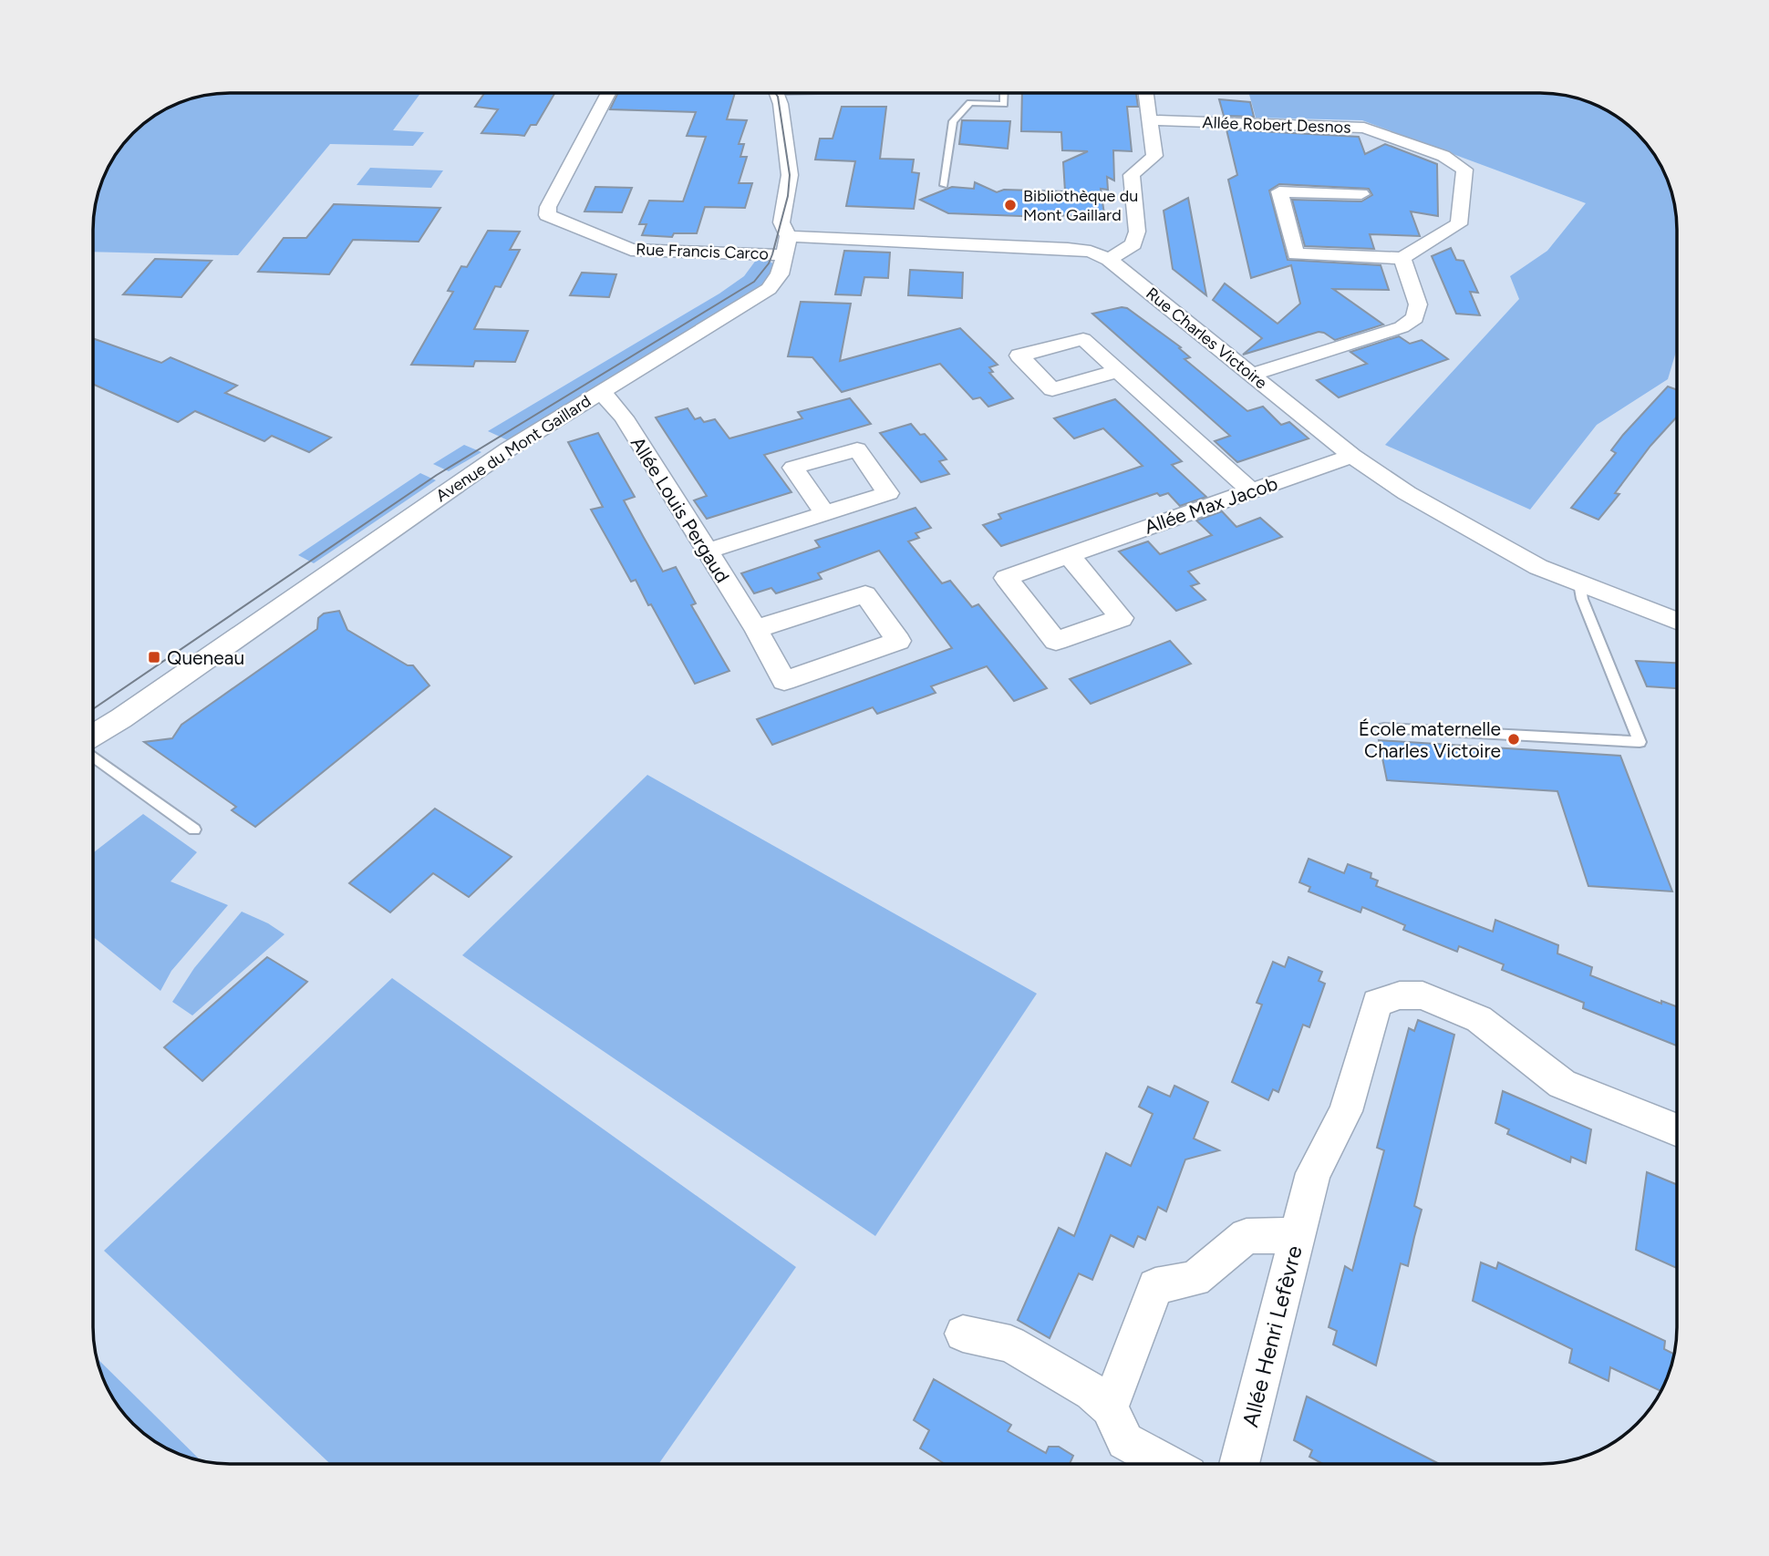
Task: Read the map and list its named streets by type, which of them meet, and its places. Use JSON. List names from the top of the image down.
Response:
{
  "streets": {
    "street": [
      "Allée Robert Desnos",
      "Rue Francis Carco",
      "Rue Charles Victoire",
      "Avenue du Mont Gaillard",
      "Allée Max Jacob",
      "Allée Louis Pergaud",
      "Allée Henri Lefèvre"
    ]
  },
  "crossings": [
    ["Rue Francis Carco", "Rue Charles Victoire"],
    ["Rue Francis Carco", "Avenue du Mont Gaillard"],
    ["Rue Charles Victoire", "Avenue du Mont Gaillard"],
    ["Rue Charles Victoire", "Allée Max Jacob"],
    ["Avenue du Mont Gaillard", "Allée Louis Pergaud"]
  ],
  "places": {
    "other": ["Bibliothèque du Mont Gaillard", "École maternelle Charles Victoire"],
    "transit": ["Queneau"]
  }
}
